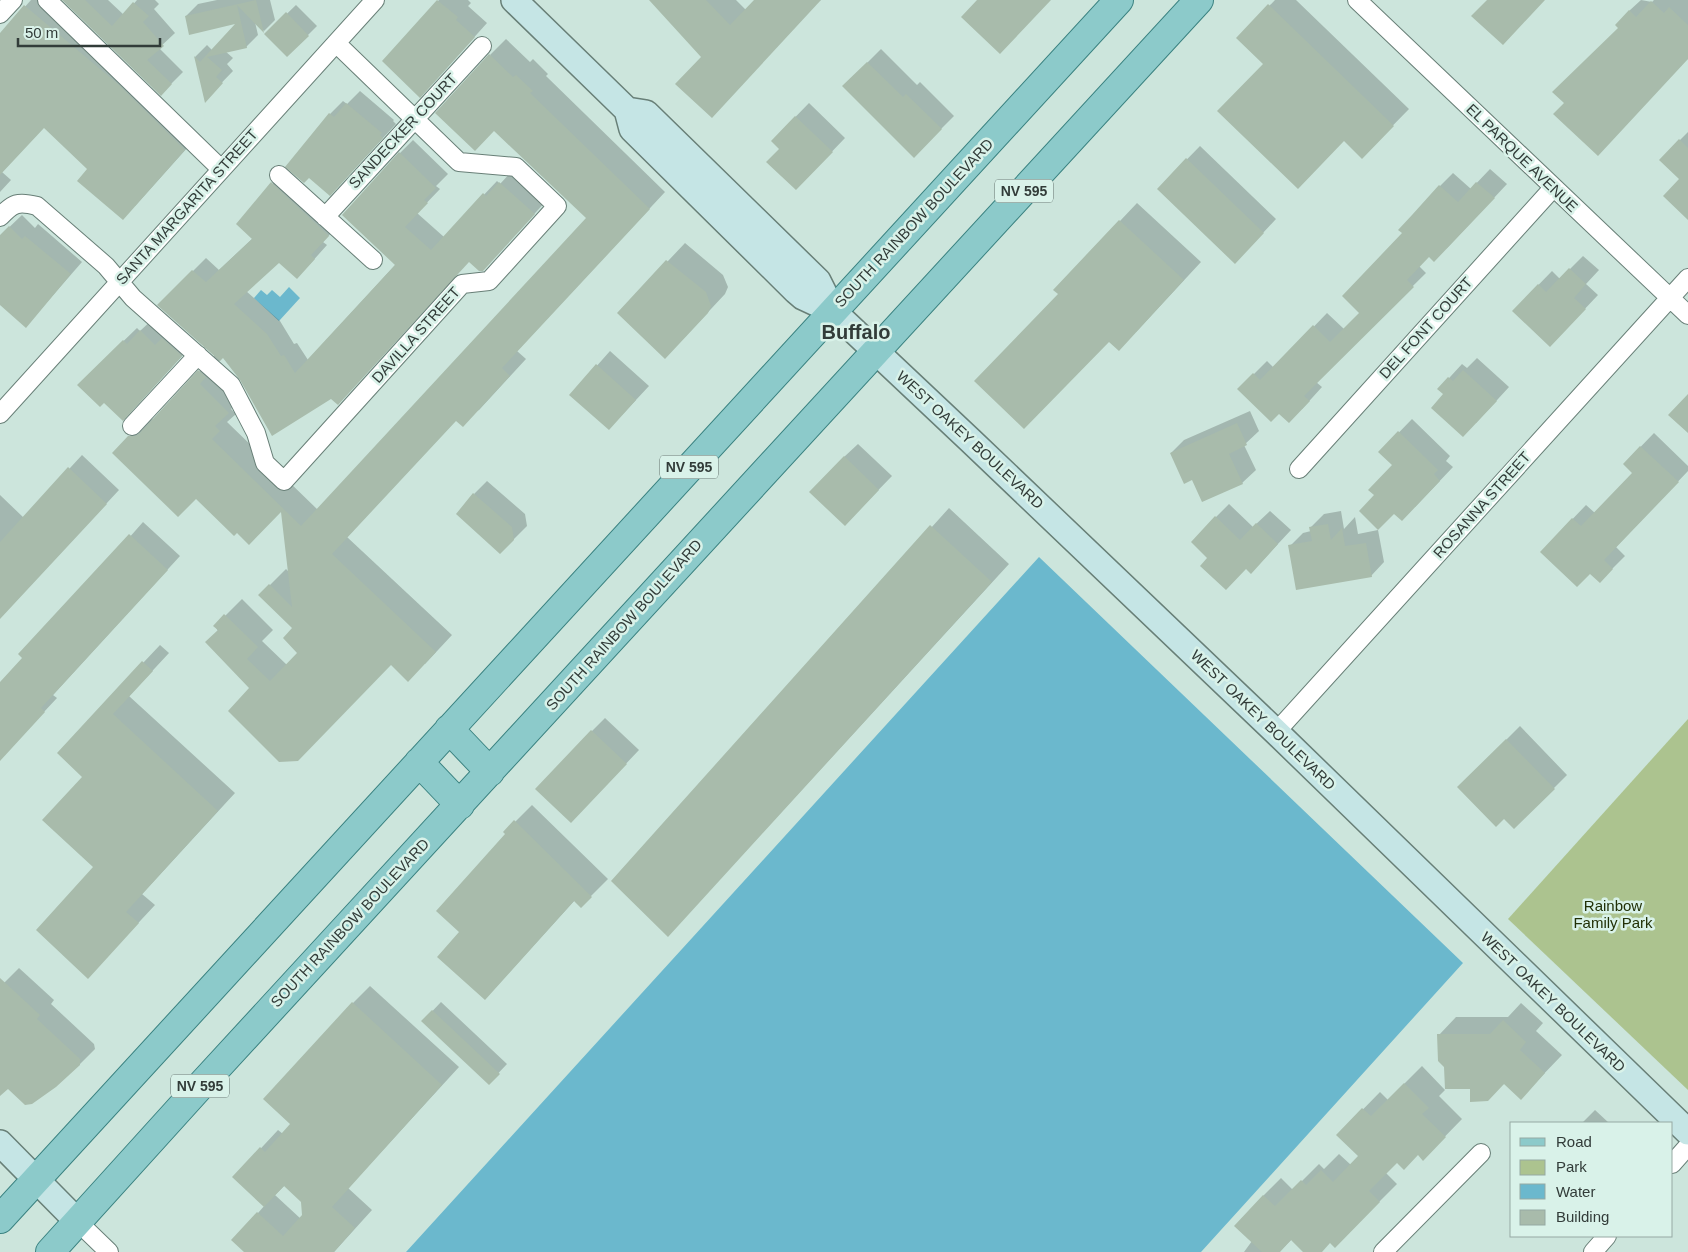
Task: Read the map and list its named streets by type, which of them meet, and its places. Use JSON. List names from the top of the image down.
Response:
{
  "streets": {
    "main road": ["NV 595", "SOUTH RAINBOW BOULEVARD", "WEST OAKEY BOULEVARD"],
    "street": [
      "SANDECKER COURT",
      "EL PARQUE AVENUE",
      "SANTA MARGARITA STREET",
      "DEL FONT COURT",
      "DAVILLA STREET",
      "ROSANNA STREET"
    ]
  },
  "crossings": [
    ["SANDECKER COURT", "DAVILLA STREET"],
    ["EL PARQUE AVENUE", "DEL FONT COURT"],
    ["EL PARQUE AVENUE", "ROSANNA STREET"],
    ["SOUTH RAINBOW BOULEVARD", "WEST OAKEY BOULEVARD"],
    ["WEST OAKEY BOULEVARD", "ROSANNA STREET"]
  ],
  "districts": ["Buffalo"],
  "parks": ["Rainbow Family Park"],
  "legend": [
    "Road",
    "Park",
    "Water",
    "Building"
  ],
  "scale_bar": "50 m"
}
